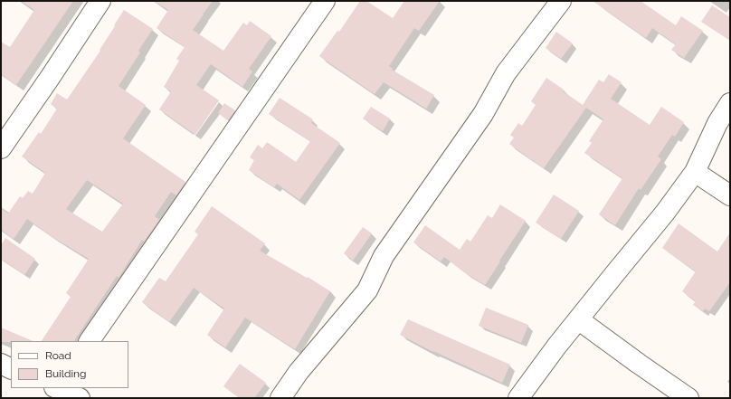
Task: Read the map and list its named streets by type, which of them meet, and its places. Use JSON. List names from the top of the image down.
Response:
{
  "legend": ["Road", "Building"]
}
